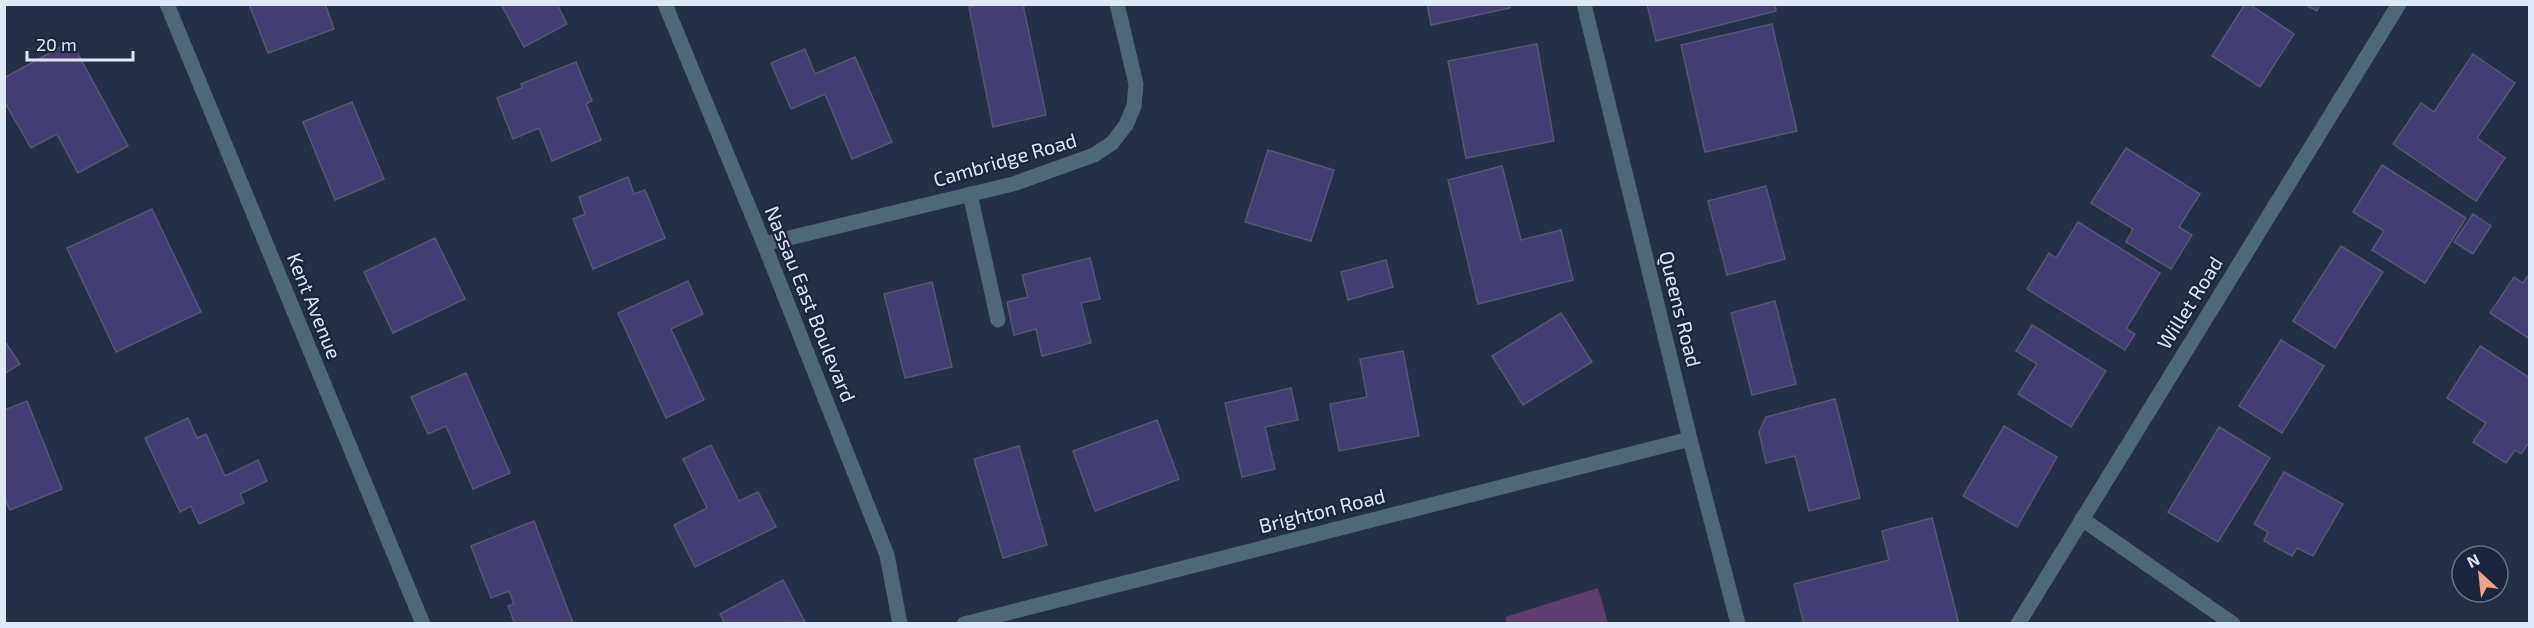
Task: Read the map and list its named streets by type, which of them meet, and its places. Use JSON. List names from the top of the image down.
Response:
{
  "streets": {
    "street": [
      "Cambridge Road",
      "Willet Road",
      "Nassau East Boulevard",
      "Kent Avenue",
      "Queens Road",
      "Brighton Road"
    ]
  },
  "crossings": [
    ["Cambridge Road", "Nassau East Boulevard"],
    ["Queens Road", "Brighton Road"]
  ],
  "scale_bar": "20 m",
  "north": "top left"
}
